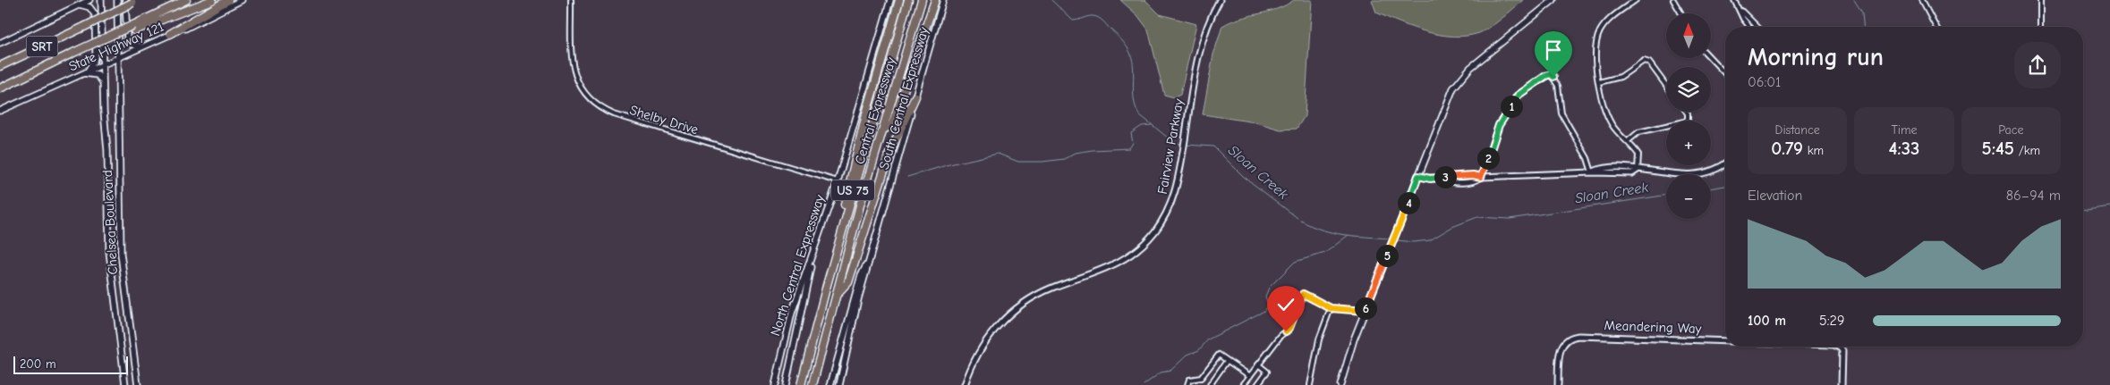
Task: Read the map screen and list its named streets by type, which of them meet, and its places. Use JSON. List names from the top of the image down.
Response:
{
  "streets": {
    "highway": ["SRT", "Central Expressway", "US 75"],
    "main road": [
      "State Highway 121",
      "South Central Expressway",
      "Chelsea Boulevard",
      "North Central Expressway"
    ],
    "street": ["Shelby Drive", "Fairview Parkway", "Meandering Way"]
  },
  "crossings": [
    ["State Highway 121", "Chelsea Boulevard"],
    ["Shelby Drive", "North Central Expressway"]
  ],
  "water": ["Sloan Creek"],
  "scale_bar": "200 m",
  "north": "top",
  "page": {
    "map_buttons": ["+", "−"],
    "heading": ["Morning run", "06:01"],
    "pins": [
      "1",
      "2",
      "3",
      "4",
      "5",
      "6"
    ],
    "stats": [
      ["Distance", "0.79 km"],
      ["Time", "4:33"],
      ["Pace", "5:45 /km"]
    ],
    "chart": ["Elevation", "86–94 m"],
    "list": [
      {
        "name": "100 m",
        "note": "5:29"
      }
    ],
    "scale": "200 m"
  }
}
